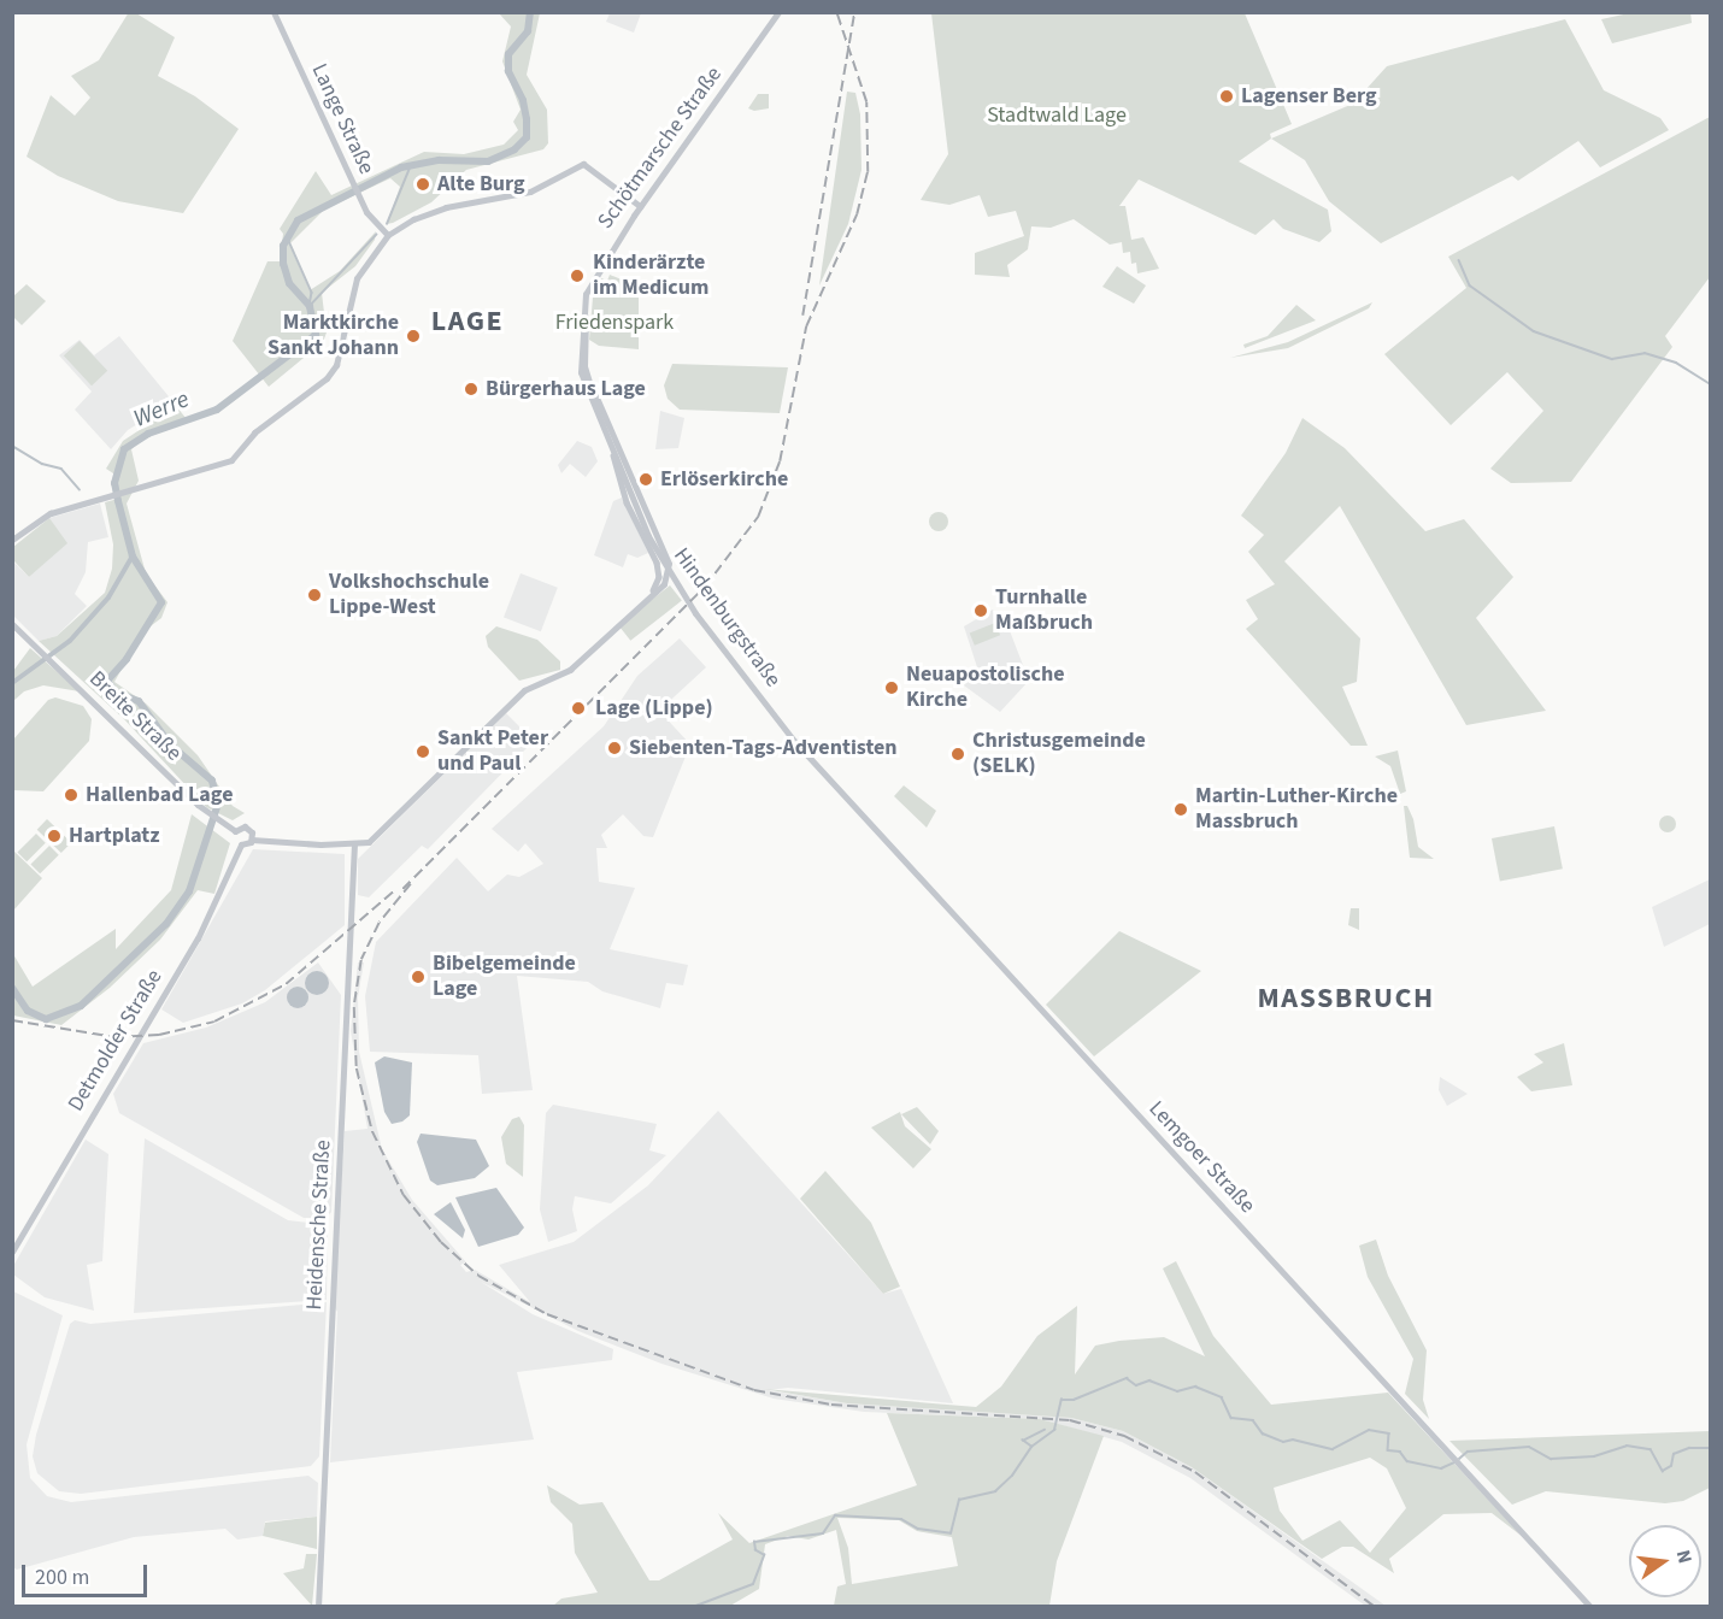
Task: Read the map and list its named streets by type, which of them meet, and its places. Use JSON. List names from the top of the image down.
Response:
{
  "streets": {
    "main road": [
      "Lange Straße",
      "Schötmarsche Straße",
      "Hindenburgstraße",
      "Breite Straße",
      "Detmolder Straße",
      "Lemgoer Straße",
      "Heidensche Straße"
    ]
  },
  "crossings": [
    ["Schötmarsche Straße", "Hindenburgstraße"],
    ["Hindenburgstraße", "Lemgoer Straße"]
  ],
  "districts": ["LAGE", "MASSBRUCH"],
  "water": ["Werre"],
  "parks": ["Stadtwald Lage", "Friedenspark"],
  "places": [
    "Lagenser Berg",
    "Alte Burg",
    "Kinderärzte im Medicum",
    "Marktkirche Sankt Johann",
    "Bürgerhaus Lage",
    "Erlöserkirche",
    "Volkshochschule Lippe-West",
    "Turnhalle Maßbruch",
    "Neuapostolische Kirche",
    "Lage (Lippe)",
    "Siebenten-Tags-Adventisten",
    "Sankt Peter und Paul",
    "Christusgemeinde (SELK)",
    "Hallenbad Lage",
    "Martin-Luther-Kirche Massbruch",
    "Hartplatz",
    "Bibelgemeinde Lage"
  ],
  "scale_bar": "200 m",
  "north": "right"
}
